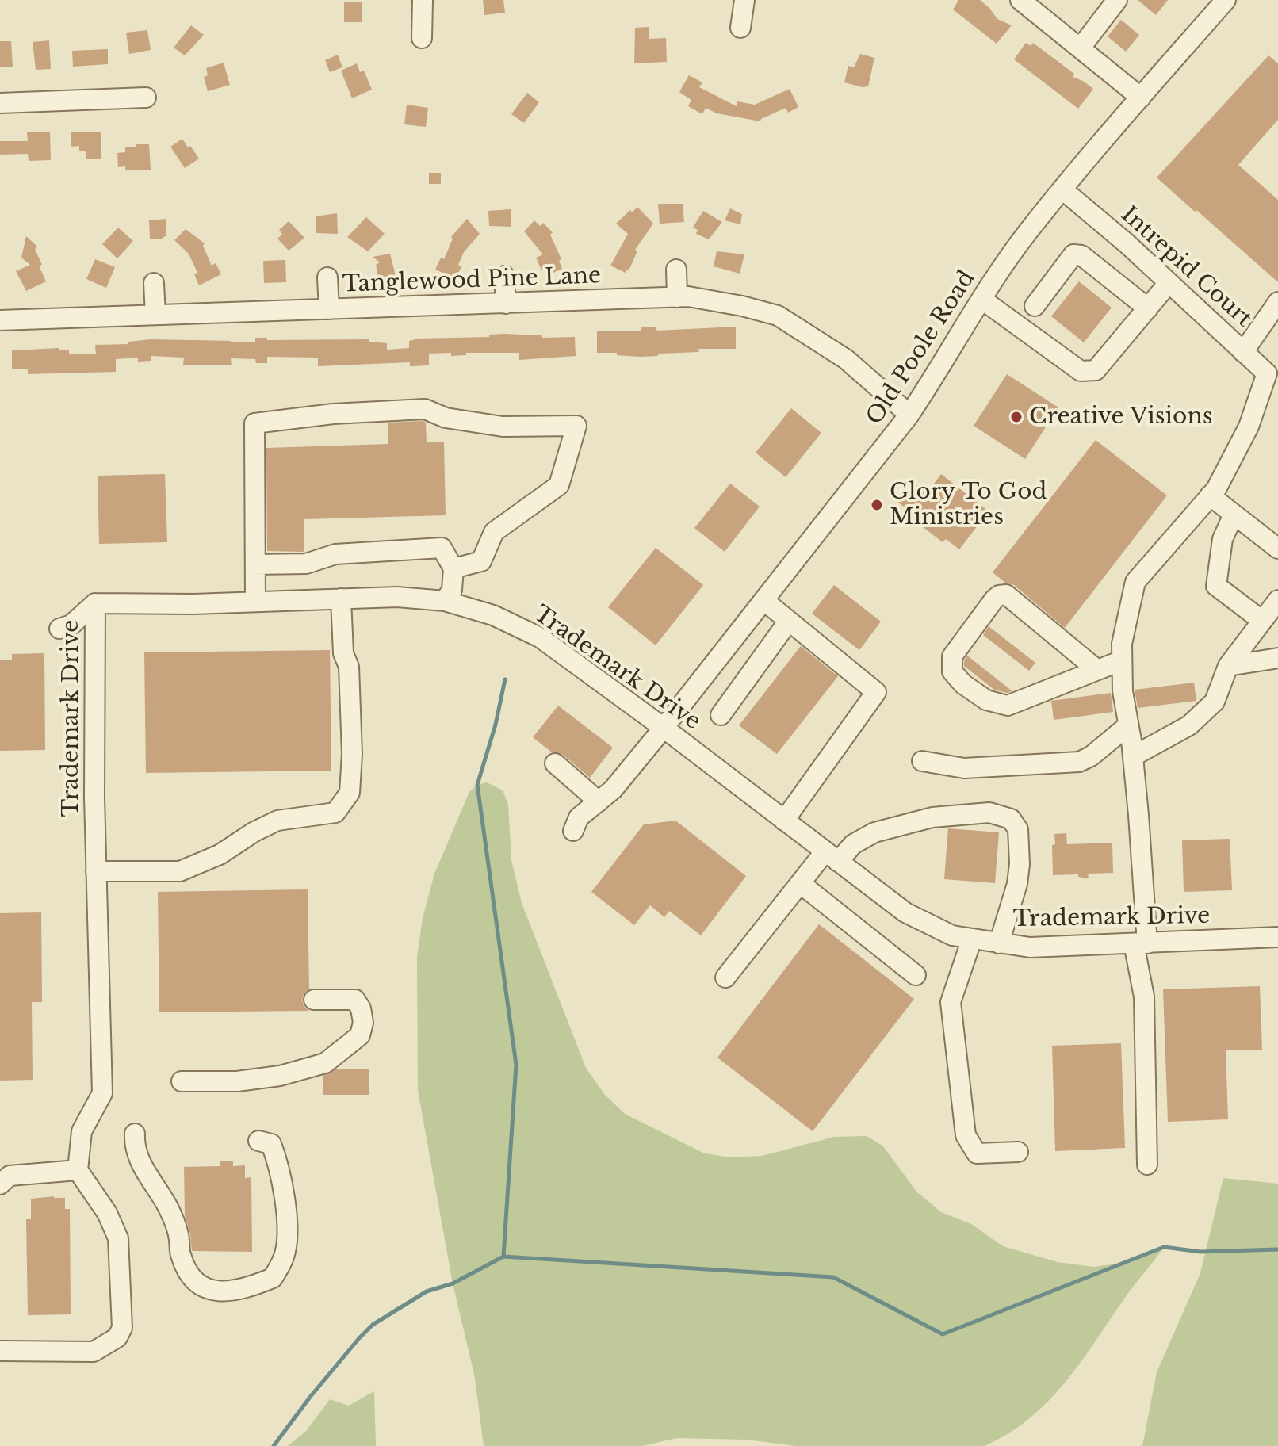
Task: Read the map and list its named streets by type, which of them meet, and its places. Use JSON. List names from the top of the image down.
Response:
{
  "streets": {
    "street": [
      "Intrepid Court",
      "Tanglewood Pine Lane",
      "Old Poole Road",
      "Trademark Drive"
    ]
  },
  "crossings": [
    ["Intrepid Court", "Old Poole Road"],
    ["Intrepid Court", "Trademark Drive"],
    ["Tanglewood Pine Lane", "Old Poole Road"],
    ["Old Poole Road", "Trademark Drive"]
  ],
  "places": ["Creative Visions", "Glory To God Ministries"]
}
